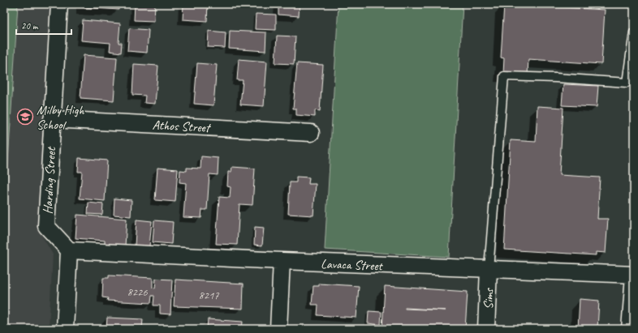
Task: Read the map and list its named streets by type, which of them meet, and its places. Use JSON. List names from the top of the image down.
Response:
{
  "streets": {
    "street": [
      "Athos Street",
      "Harding Street",
      "Lavaca Street",
      "Sims"
    ]
  },
  "crossings": [
    ["Athos Street", "Harding Street"],
    ["Harding Street", "Lavaca Street"],
    ["Lavaca Street", "Sims"]
  ],
  "places": {
    "school or university": ["Milby High School"]
  },
  "house_numbers": ["8226", "8217"],
  "scale_bar": "20 m"
}
